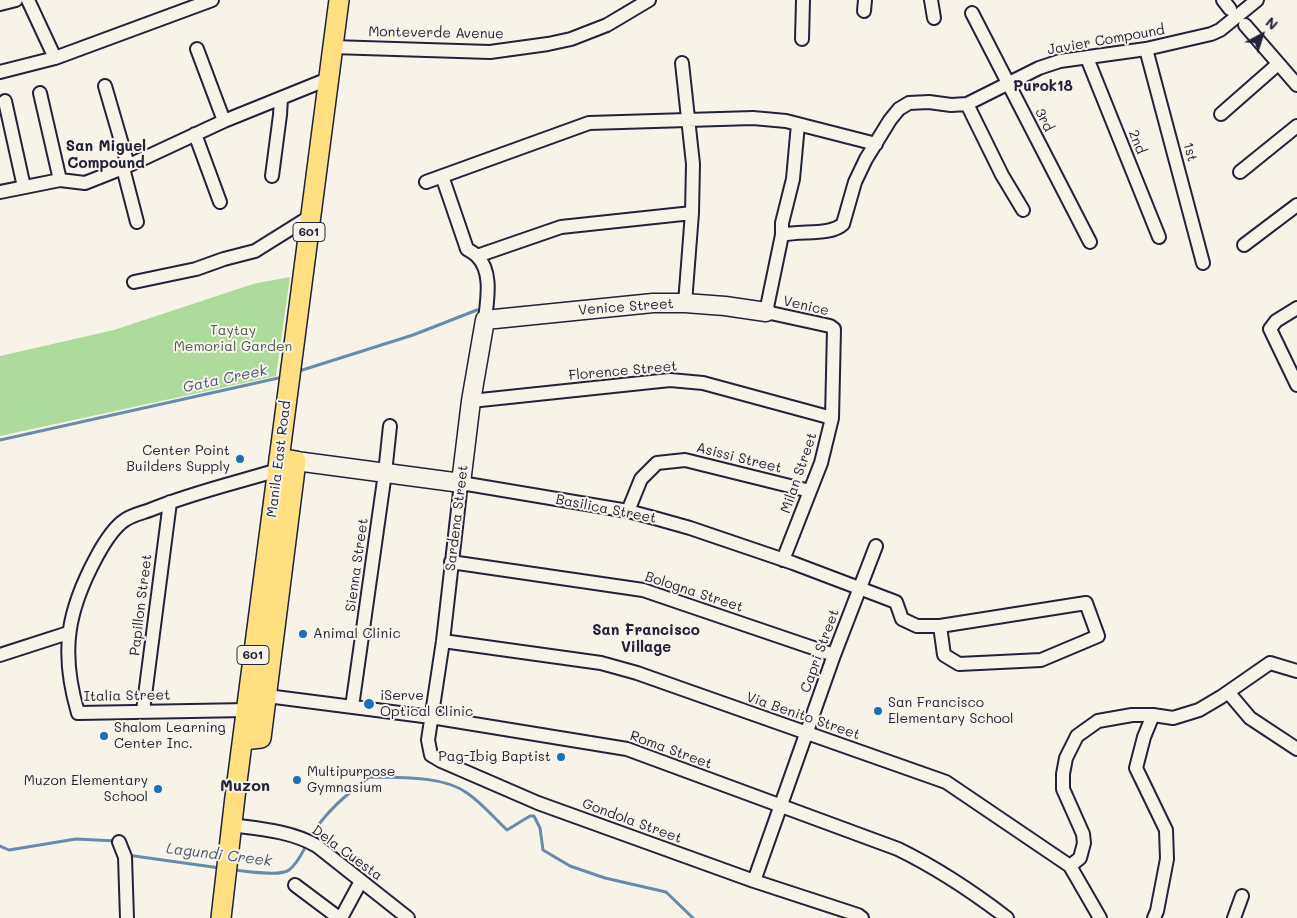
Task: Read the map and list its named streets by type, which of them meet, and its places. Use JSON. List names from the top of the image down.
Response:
{
  "streets": {
    "main road": ["601", "Manila East Road"],
    "street": [
      "Monteverde Avenue",
      "Javier Compound",
      "3rd",
      "2nd",
      "1st",
      "Venice",
      "Venice Street",
      "Florence Street",
      "Asissi Street",
      "Milan Street",
      "Basilica Street",
      "Sardena Street",
      "Sienna Street",
      "Bologna Street",
      "Papillon Street",
      "Capri Street",
      "Italia Street",
      "Via Benito Street",
      "Roma Street",
      "Gondola Street",
      "Dela Cuesta"
    ]
  },
  "crossings": [
    ["Monteverde Avenue", "Manila East Road"],
    ["Javier Compound", "3rd"],
    ["Javier Compound", "2nd"],
    ["Javier Compound", "1st"],
    ["Venice", "Venice Street"],
    ["Venice", "Milan Street"],
    ["Venice Street", "Sardena Street"],
    ["Florence Street", "Milan Street"],
    ["Florence Street", "Sardena Street"],
    ["Asissi Street", "Milan Street"],
    ["Asissi Street", "Basilica Street"],
    ["Manila East Road", "Basilica Street"],
    ["Manila East Road", "Italia Street"],
    ["Manila East Road", "Roma Street"],
    ["Milan Street", "Basilica Street"],
    ["Basilica Street", "Sardena Street"],
    ["Basilica Street", "Sienna Street"],
    ["Basilica Street", "Capri Street"],
    ["Basilica Street", "Italia Street"],
    ["Sardena Street", "Bologna Street"],
    ["Sardena Street", "Via Benito Street"],
    ["Sardena Street", "Roma Street"],
    ["Sardena Street", "Gondola Street"],
    ["Sienna Street", "Roma Street"],
    ["Bologna Street", "Capri Street"],
    ["Papillon Street", "Italia Street"],
    ["Capri Street", "Via Benito Street"],
    ["Capri Street", "Roma Street"],
    ["Capri Street", "Gondola Street"],
    ["Italia Street", "Roma Street"],
    ["Roma Street", "Gondola Street"]
  ],
  "districts": [
    "Purok18",
    "San Miguel Compound",
    "San Francisco Village",
    "Muzon"
  ],
  "water": ["Gata Creek", "Lagundi Creek"],
  "parks": ["Taytay Memorial Garden"],
  "places": [
    "Center Point Builders Supply",
    "Animal Clinic",
    "iServe Optical Clinic",
    "San Francisco Elementary School",
    "Shalom Learning Center Inc.",
    "Pag-Ibig Baptist",
    "Multipurpose Gymnasium",
    "Muzon Elementary School"
  ],
  "north": "top right"
}
